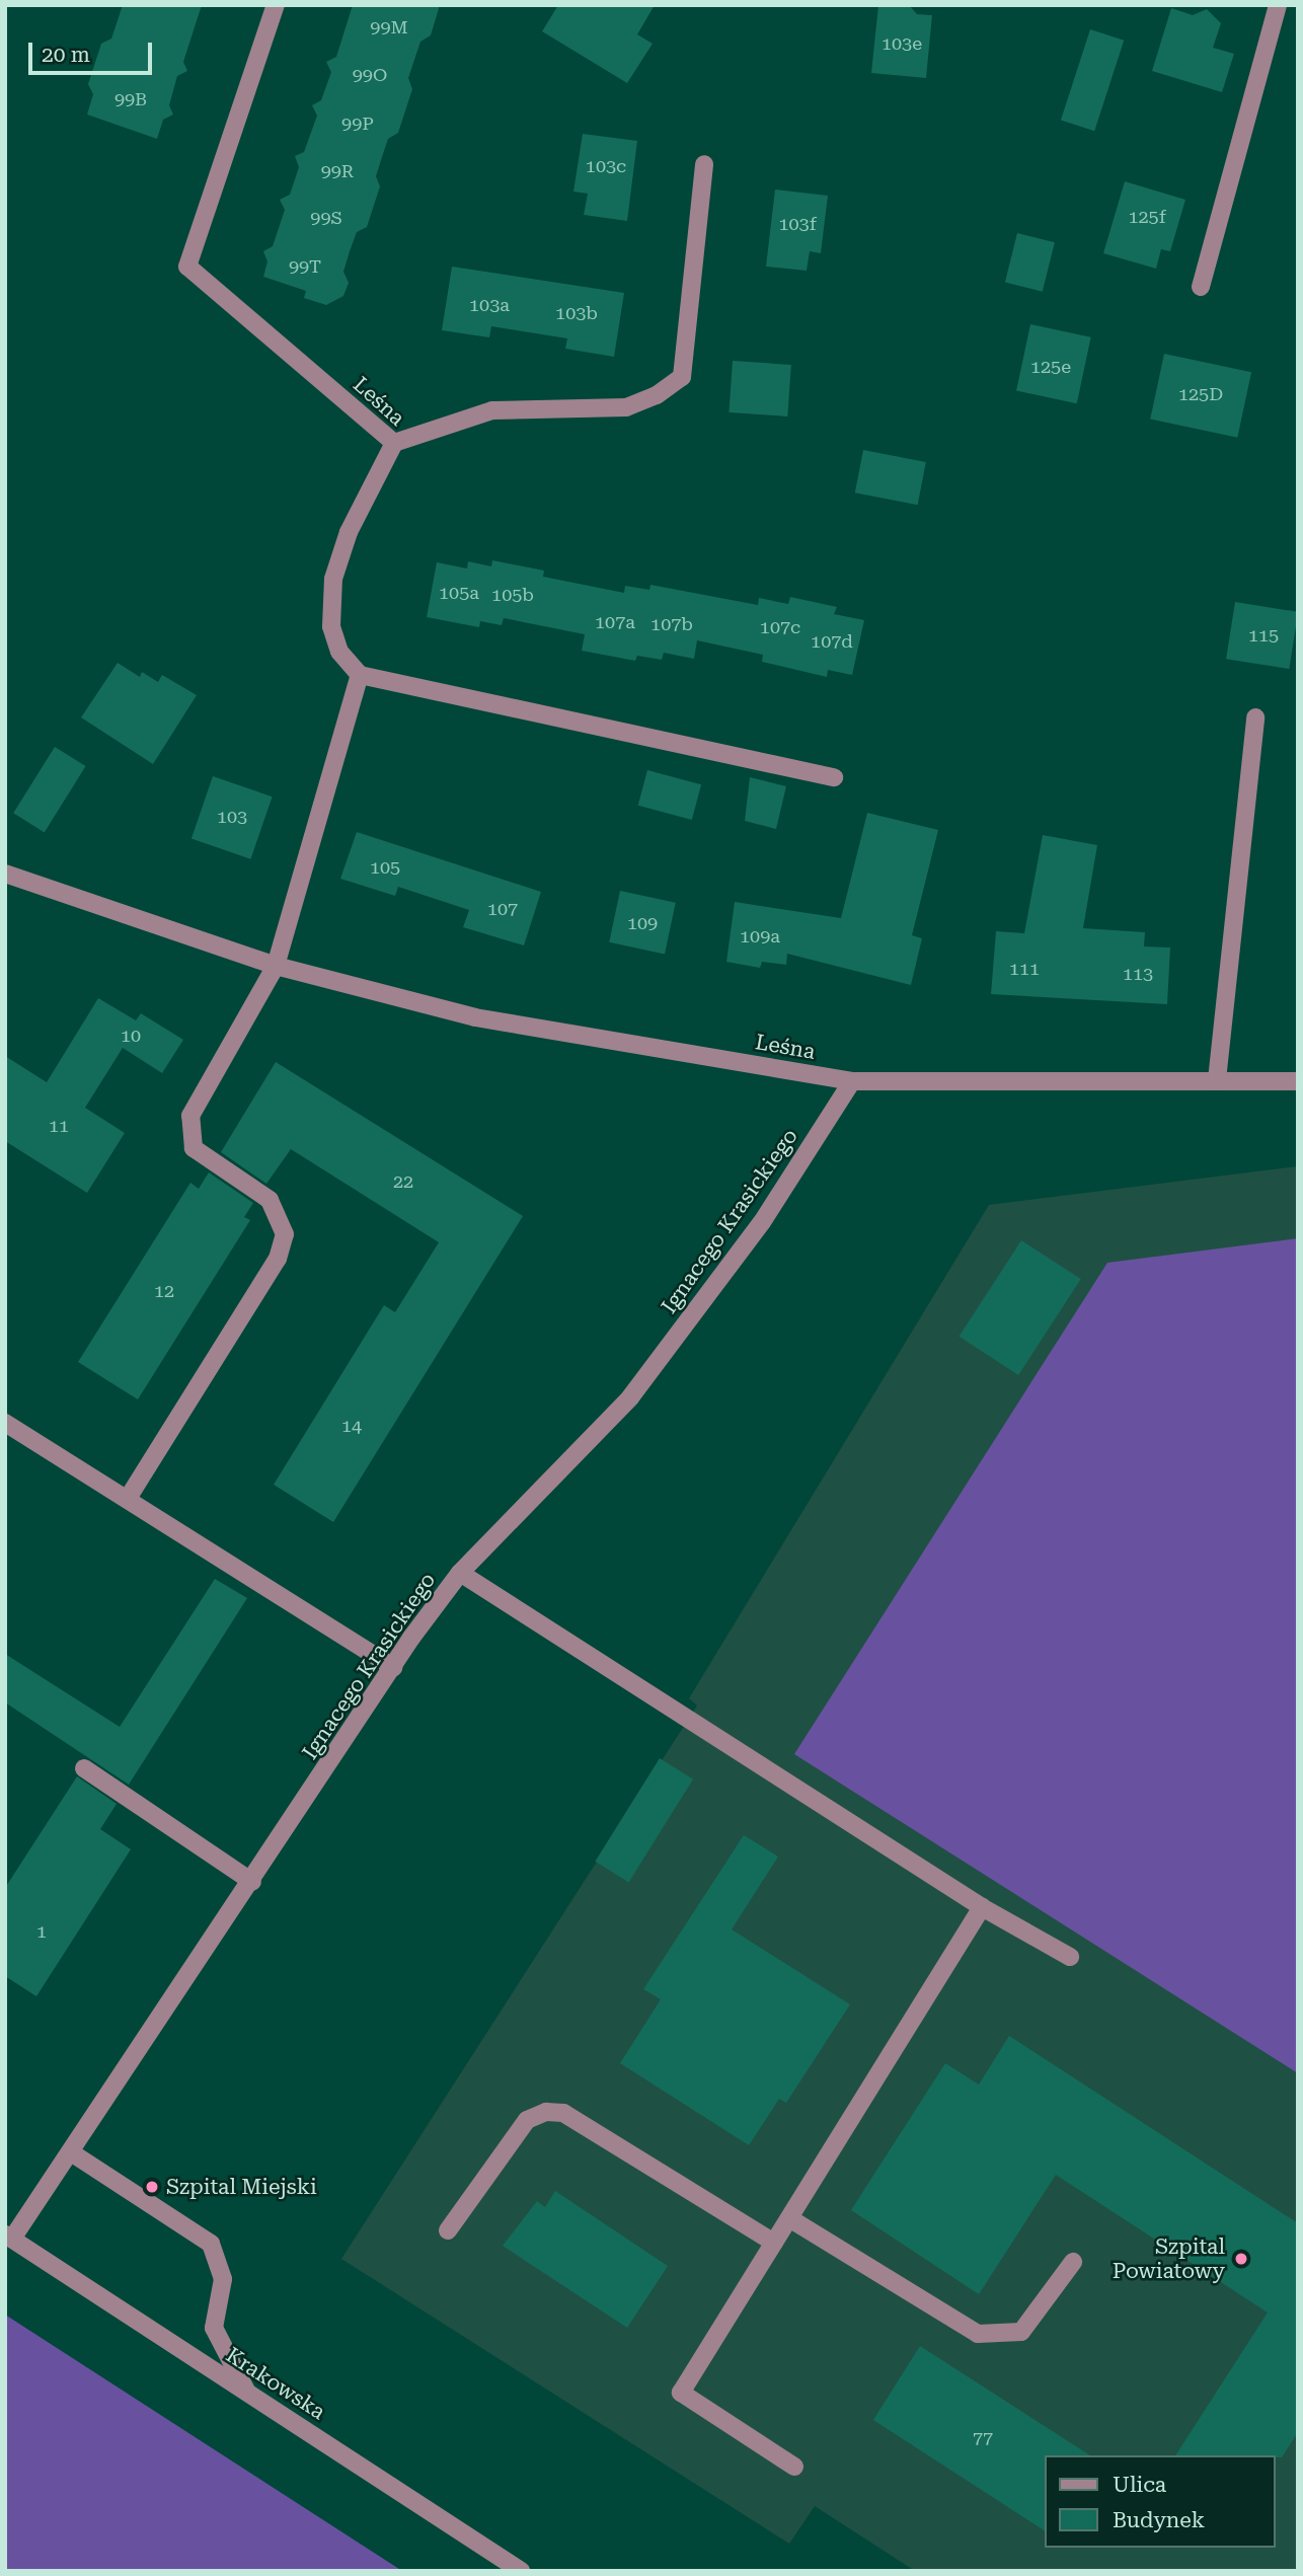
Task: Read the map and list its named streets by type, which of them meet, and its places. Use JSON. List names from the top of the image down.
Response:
{
  "streets": {
    "street": ["Leśna", "Ignacego Krasickiego", "Krakowska"]
  },
  "crossings": [
    ["Leśna", "Ignacego Krasickiego"],
    ["Ignacego Krasickiego", "Krakowska"]
  ],
  "places": ["Szpital Miejski", "Szpital Powiatowy"],
  "house_numbers": [
    "99M",
    "103e",
    "99O",
    "99B",
    "99P",
    "103c",
    "99R",
    "125f",
    "99S",
    "103f",
    "99T",
    "103a",
    "103b",
    "125e",
    "125D",
    "105a",
    "105b",
    "107a",
    "107b",
    "107c",
    "115",
    "107d",
    "103",
    "105",
    "107",
    "109",
    "109a",
    "111",
    "113",
    "10",
    "11",
    "22",
    "12",
    "14",
    "1",
    "77"
  ],
  "legend": ["Ulica", "Budynek"],
  "scale_bar": "20 m"
}
